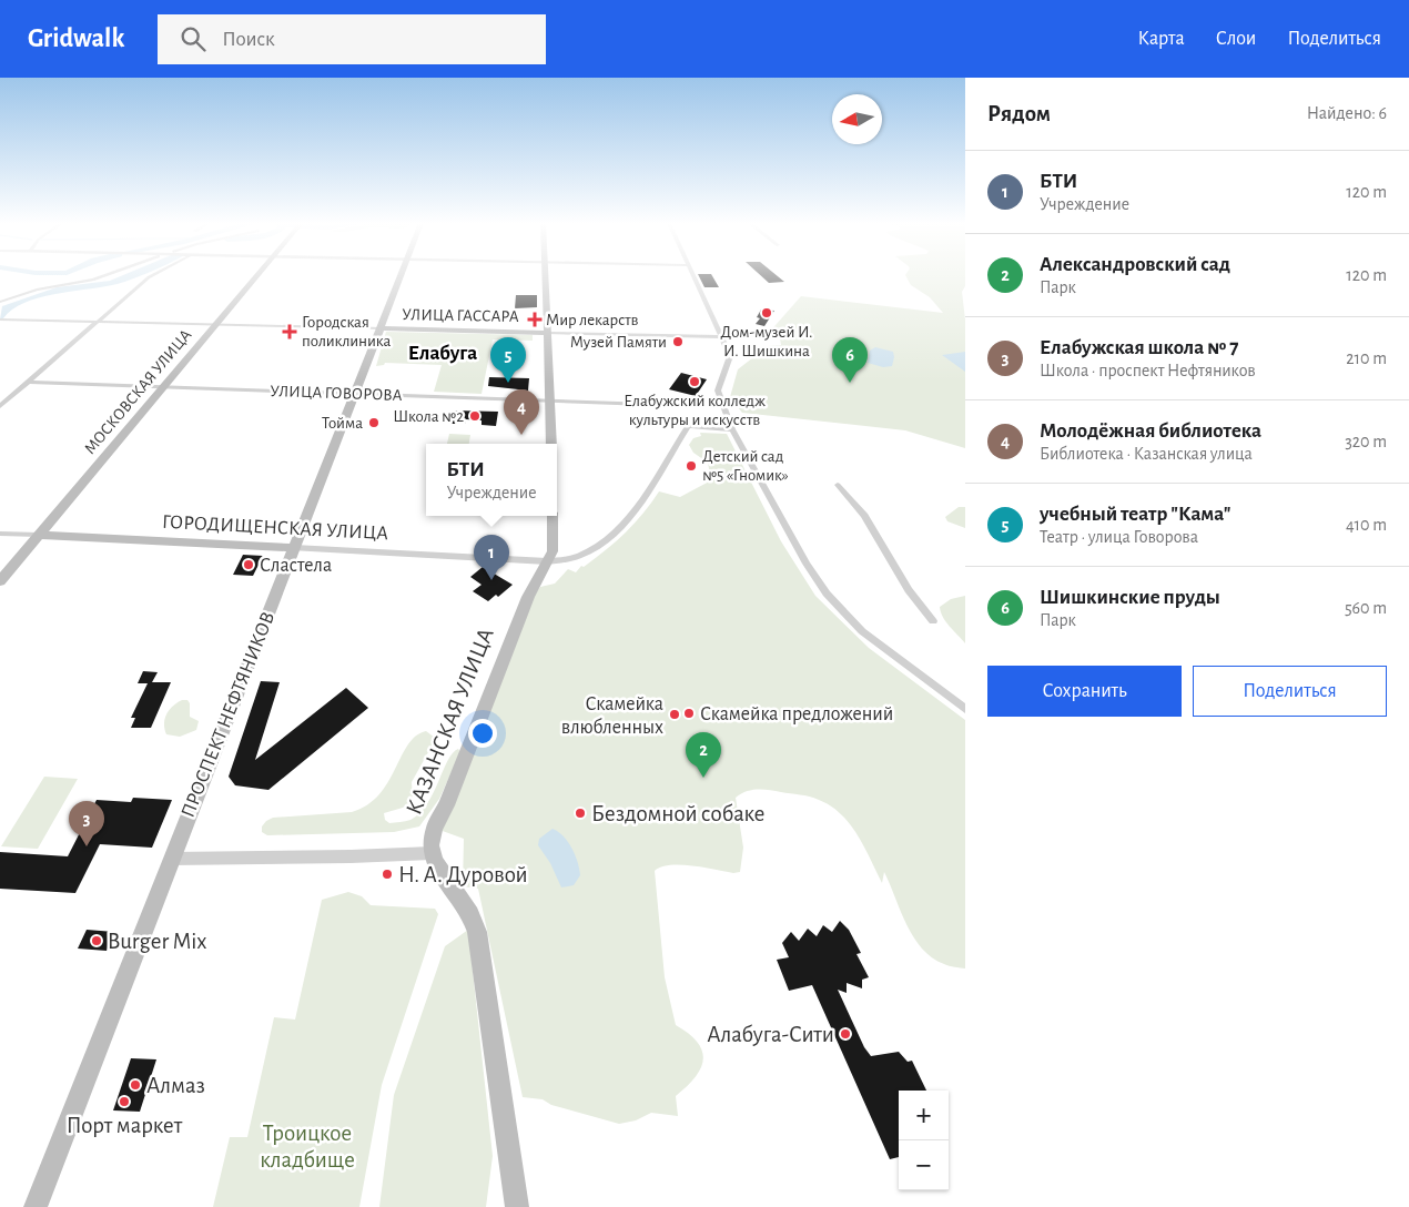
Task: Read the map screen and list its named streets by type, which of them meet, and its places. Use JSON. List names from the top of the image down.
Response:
{
  "streets": {
    "main road": [
      "УЛИЦА ГАССАРА",
      "МОСКОВСКАЯ УЛИЦА",
      "ГОРОДИЩЕНСКАЯ УЛИЦА",
      "ПРОСПЕКТ НЕФТЯНИКОВ",
      "КАЗАНСКАЯ УЛИЦА"
    ],
    "street": ["УЛИЦА ГОВОРОВА"]
  },
  "crossings": [
    ["УЛИЦА ГАССАРА", "МОСКОВСКАЯ УЛИЦА"],
    ["УЛИЦА ГАССАРА", "ПРОСПЕКТ НЕФТЯНИКОВ"],
    ["МОСКОВСКАЯ УЛИЦА", "УЛИЦА ГОВОРОВА"],
    ["МОСКОВСКАЯ УЛИЦА", "ГОРОДИЩЕНСКАЯ УЛИЦА"],
    ["УЛИЦА ГОВОРОВА", "ПРОСПЕКТ НЕФТЯНИКОВ"],
    ["ГОРОДИЩЕНСКАЯ УЛИЦА", "ПРОСПЕКТ НЕФТЯНИКОВ"],
    ["ГОРОДИЩЕНСКАЯ УЛИЦА", "КАЗАНСКАЯ УЛИЦА"]
  ],
  "districts": ["Елабуга"],
  "parks": ["Троицкое кладбище"],
  "places": {
    "other": [
      "Дом-музей И. И. Шишкина",
      "Музей Памяти",
      "Елабужский колледж культуры и искусств",
      "Школа №2",
      "Тойма",
      "Детский сад №5 «Гномик»",
      "Сластела",
      "Скамейка предложений",
      "Скамейка влюбленных",
      "Бездомной собаке",
      "Н. А. Дуровой",
      "Burger Mix",
      "Алабуга-Сити",
      "Алмаз",
      "Порт маркет"
    ],
    "health": ["Мир лекарств", "Городская поликлиника"]
  },
  "north": "left",
  "page": {
    "header": "Gridwalk",
    "search": "Поиск",
    "nav": ["Карта", "Слои", "Поделиться"],
    "heading": ["Рядом", "Найдено: 6"],
    "list": [
      {
        "mark": "1",
        "name": "БТИ",
        "note": "Учреждение",
        "value": "120 m"
      },
      {
        "mark": "2",
        "name": "Александровский сад",
        "note": "Парк",
        "value": "120 m"
      },
      {
        "mark": "3",
        "name": "Елабужская школа № 7",
        "note": "Школа · проспект Нефтяников",
        "value": "210 m"
      },
      {
        "mark": "4",
        "name": "Молодёжная библиотека",
        "note": "Библиотека · Казанская улица",
        "value": "320 m"
      },
      {
        "mark": "5",
        "name": "учебный театр \"Кама\"",
        "note": "Театр · улица Говорова",
        "value": "410 m"
      },
      {
        "mark": "6",
        "name": "Шишкинские пруды",
        "note": "Парк",
        "value": "560 m"
      }
    ],
    "pins": [
      "5",
      "6",
      "4",
      "1",
      "2",
      "3"
    ],
    "popup": ["БТИ", "Учреждение"],
    "buttons": ["Сохранить", "Поделиться"],
    "map_buttons": ["+", "−"]
  }
}
